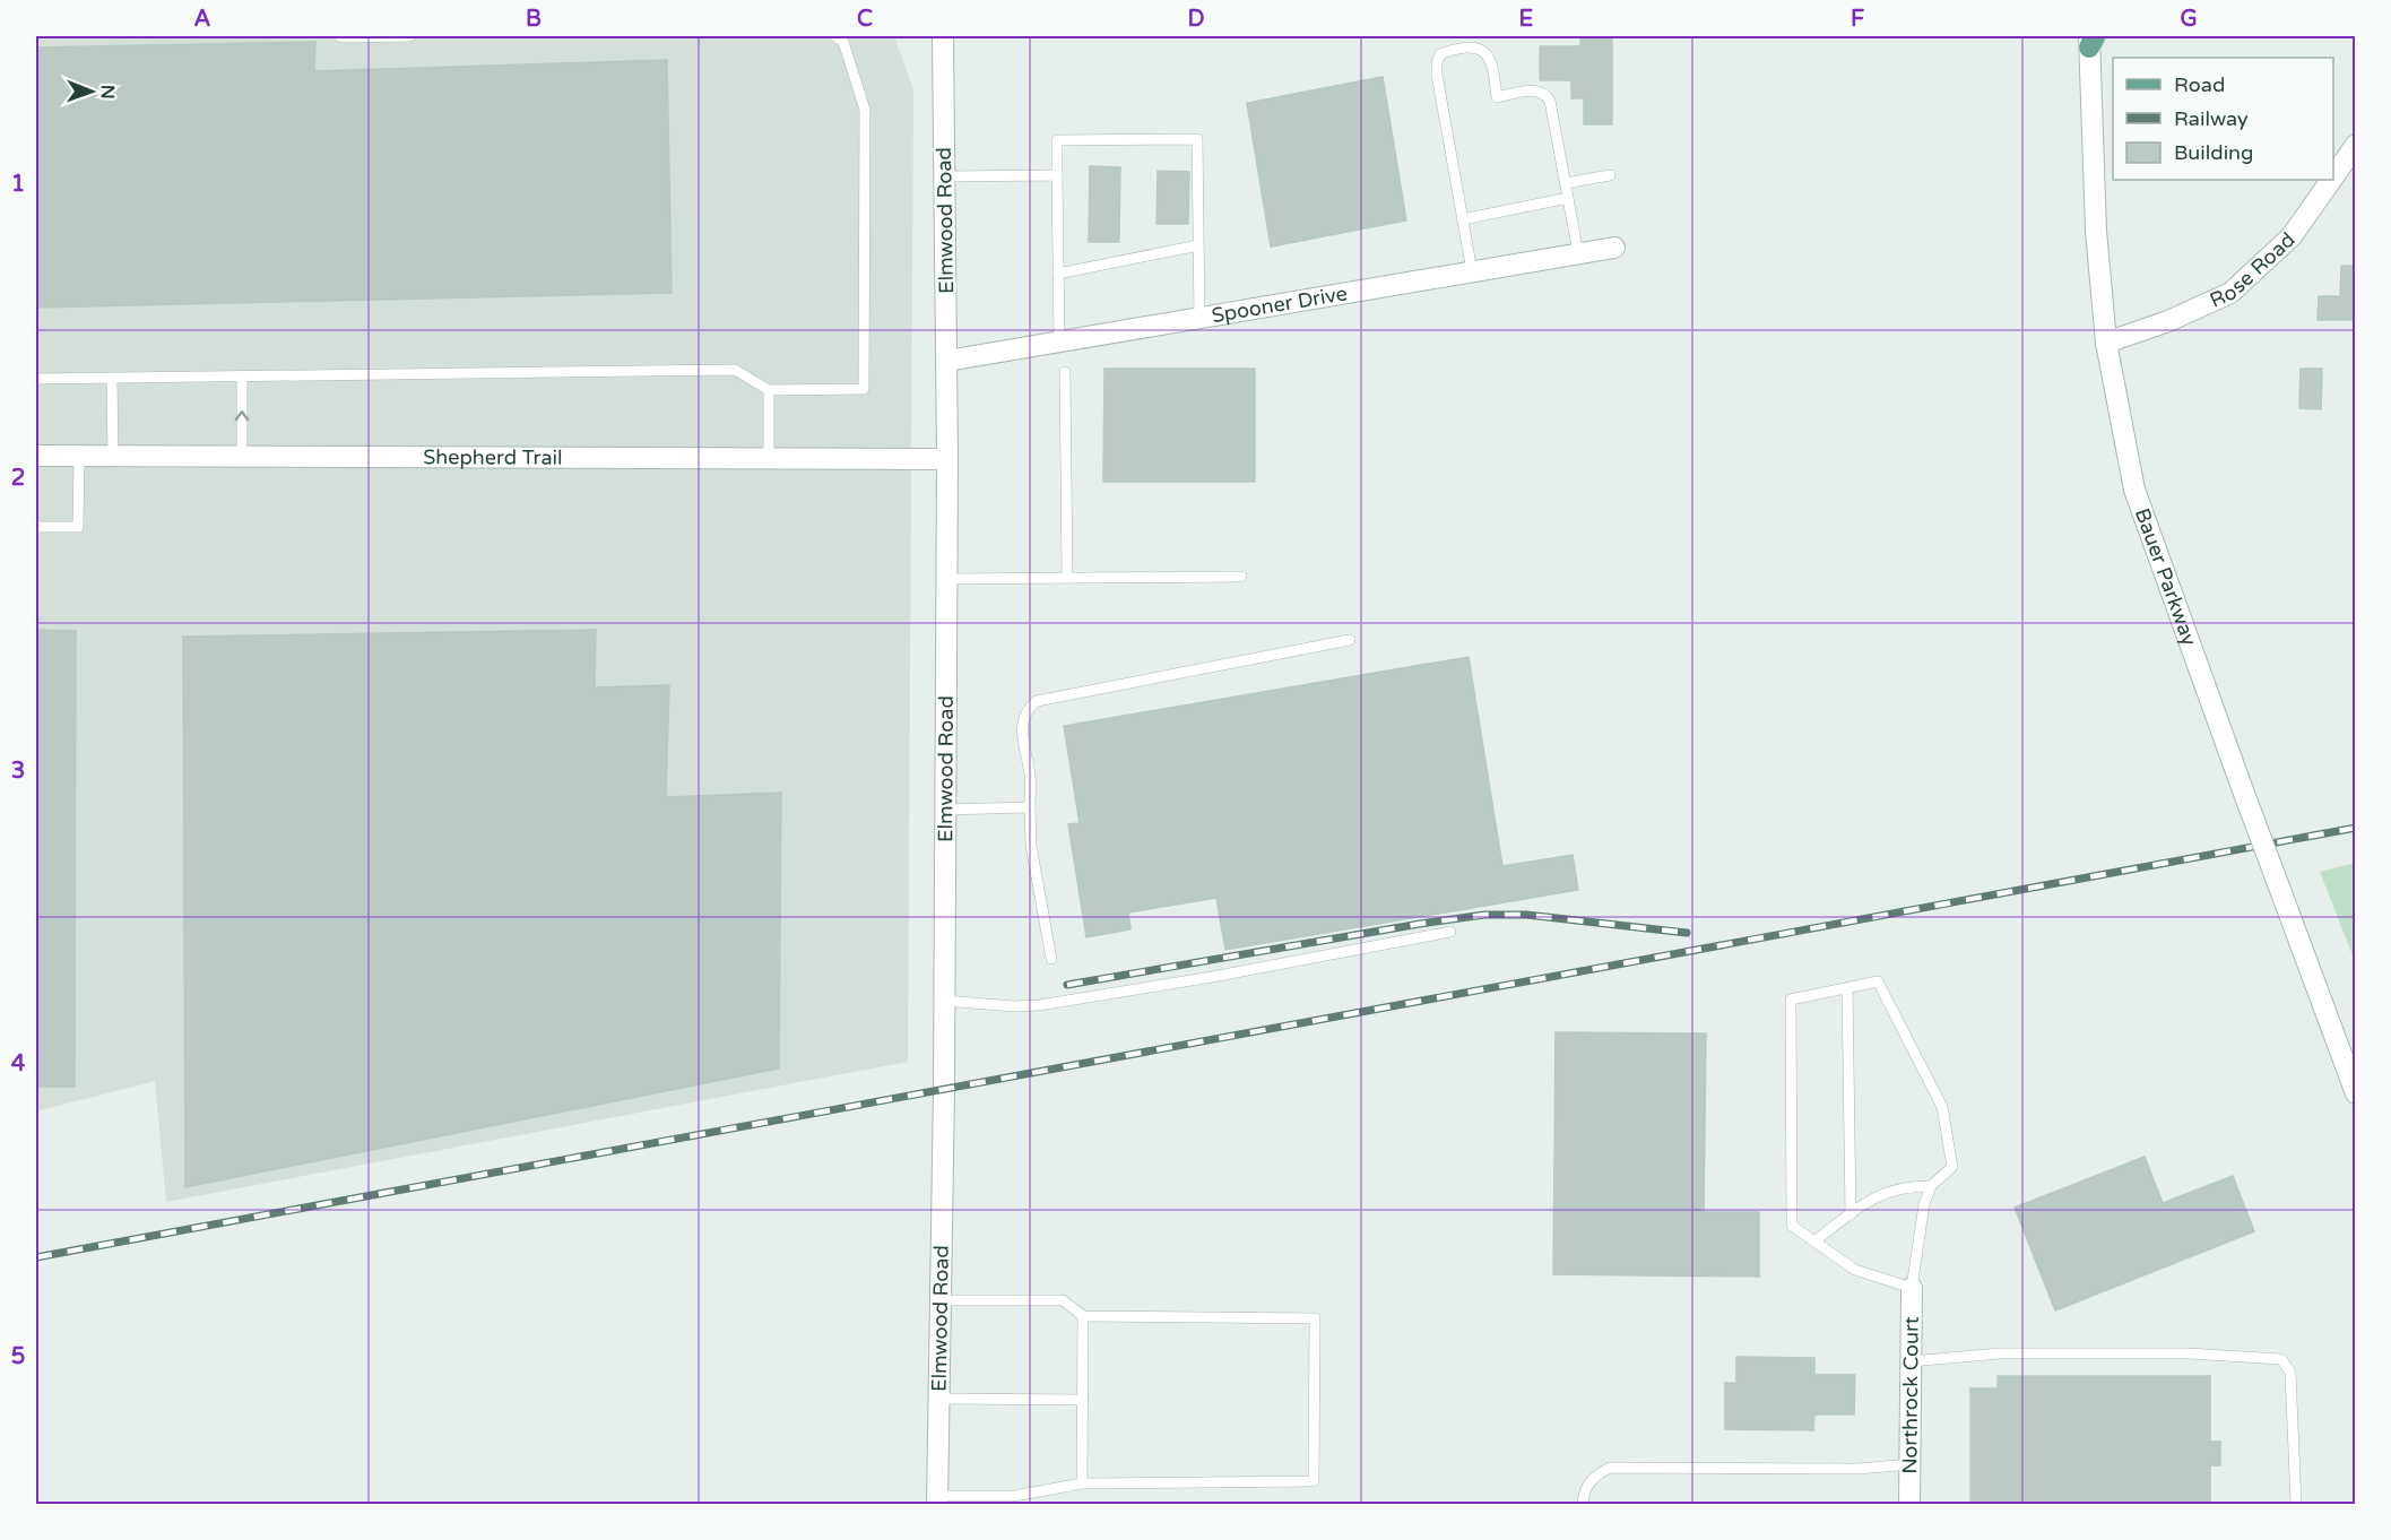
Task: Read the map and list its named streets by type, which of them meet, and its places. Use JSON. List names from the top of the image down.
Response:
{
  "streets": {
    "street": [
      "Elmwood Road",
      "Rose Road",
      "Spooner Drive",
      "Shepherd Trail",
      "Bauer Parkway",
      "Northrock Court"
    ]
  },
  "crossings": [
    ["Elmwood Road", "Spooner Drive"],
    ["Elmwood Road", "Shepherd Trail"],
    ["Rose Road", "Bauer Parkway"]
  ],
  "legend": ["Road", "Railway", "Building"],
  "north": "right",
  "grid": {
    "columns": [
      "A",
      "B",
      "C",
      "D",
      "E",
      "F",
      "G"
    ],
    "rows": [
      "1",
      "2",
      "3",
      "4",
      "5"
    ]
  }
}
